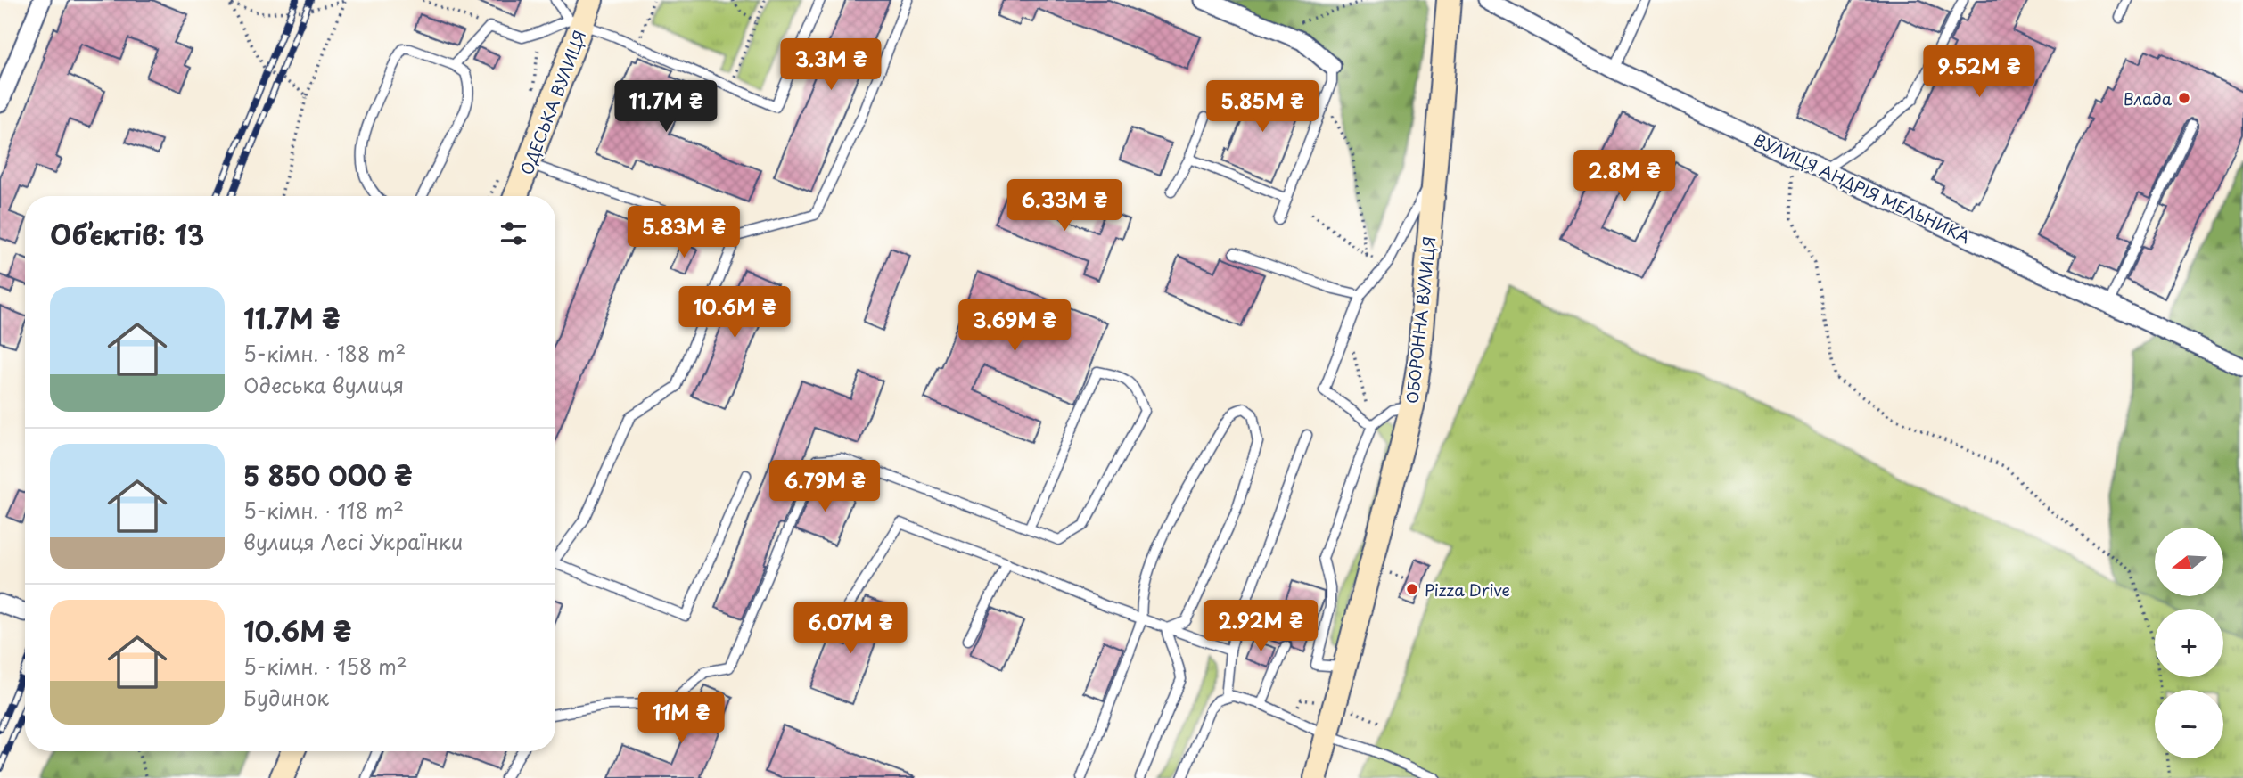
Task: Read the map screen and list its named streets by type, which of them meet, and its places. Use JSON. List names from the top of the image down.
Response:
{
  "streets": {
    "street": ["ОДЕСЬКА ВУЛИЦЯ", "ВУЛИЦЯ АНДРІЯ МЕЛЬНИКА", "ОБОРОННА ВУЛИЦЯ"]
  },
  "places": ["Влада", "Pizza Drive"],
  "north": "left",
  "page": {
    "price": [
      "3.3M ₴",
      "9.52M ₴",
      "11.7M ₴",
      "5.85M ₴",
      "2.8M ₴",
      "6.33M ₴",
      "5.83M ₴",
      "10.6M ₴",
      "3.69M ₴",
      "6.79M ₴",
      "2.92M ₴",
      "6.07M ₴",
      "11M ₴"
    ],
    "heading": "Об’єктів: 13",
    "list": [
      {
        "name": "11.7M ₴",
        "note": "5-кімн. · 188 m² · Одеська вулиця"
      },
      {
        "name": "5 850 000 ₴",
        "note": "5-кімн. · 118 m² · вулиця Лесі Українки"
      },
      {
        "name": "10.6M ₴",
        "note": "5-кімн. · 158 m² · Будинок"
      }
    ],
    "map_buttons": ["+", "−"]
  }
}
